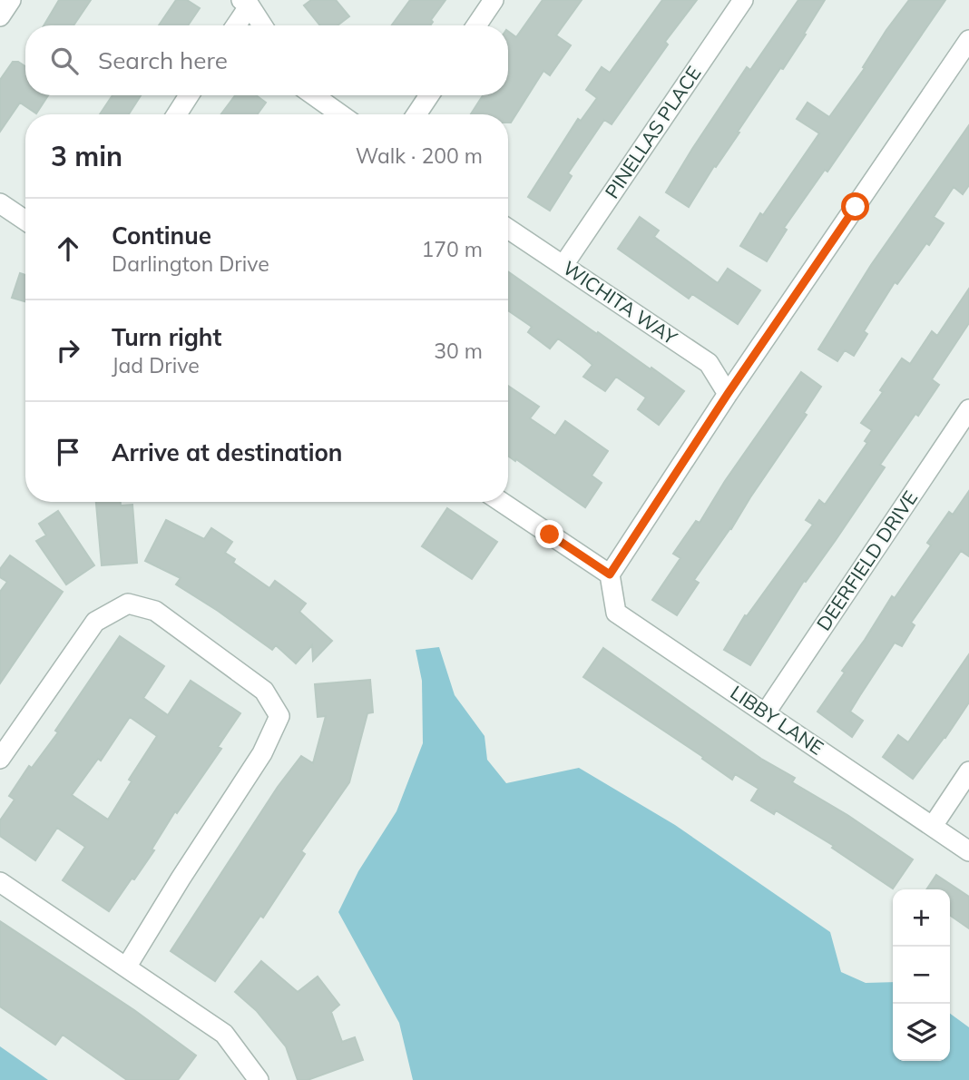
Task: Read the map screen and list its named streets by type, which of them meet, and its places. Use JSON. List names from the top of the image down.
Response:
{
  "streets": {
    "street": [
      "PINELLAS PLACE",
      "WICHITA WAY",
      "DEERFIELD DRIVE",
      "LIBBY LANE"
    ]
  },
  "crossings": [
    ["PINELLAS PLACE", "WICHITA WAY"],
    ["DEERFIELD DRIVE", "LIBBY LANE"]
  ],
  "page": {
    "search": "Search here",
    "heading": ["3 min", "Walk · 200 m"],
    "list": [
      ["Continue", "Darlington Drive", "170 m"],
      ["Turn right", "Jad Drive", "30 m"],
      "Arrive at destination"
    ],
    "map_buttons": ["+", "−"]
  }
}
